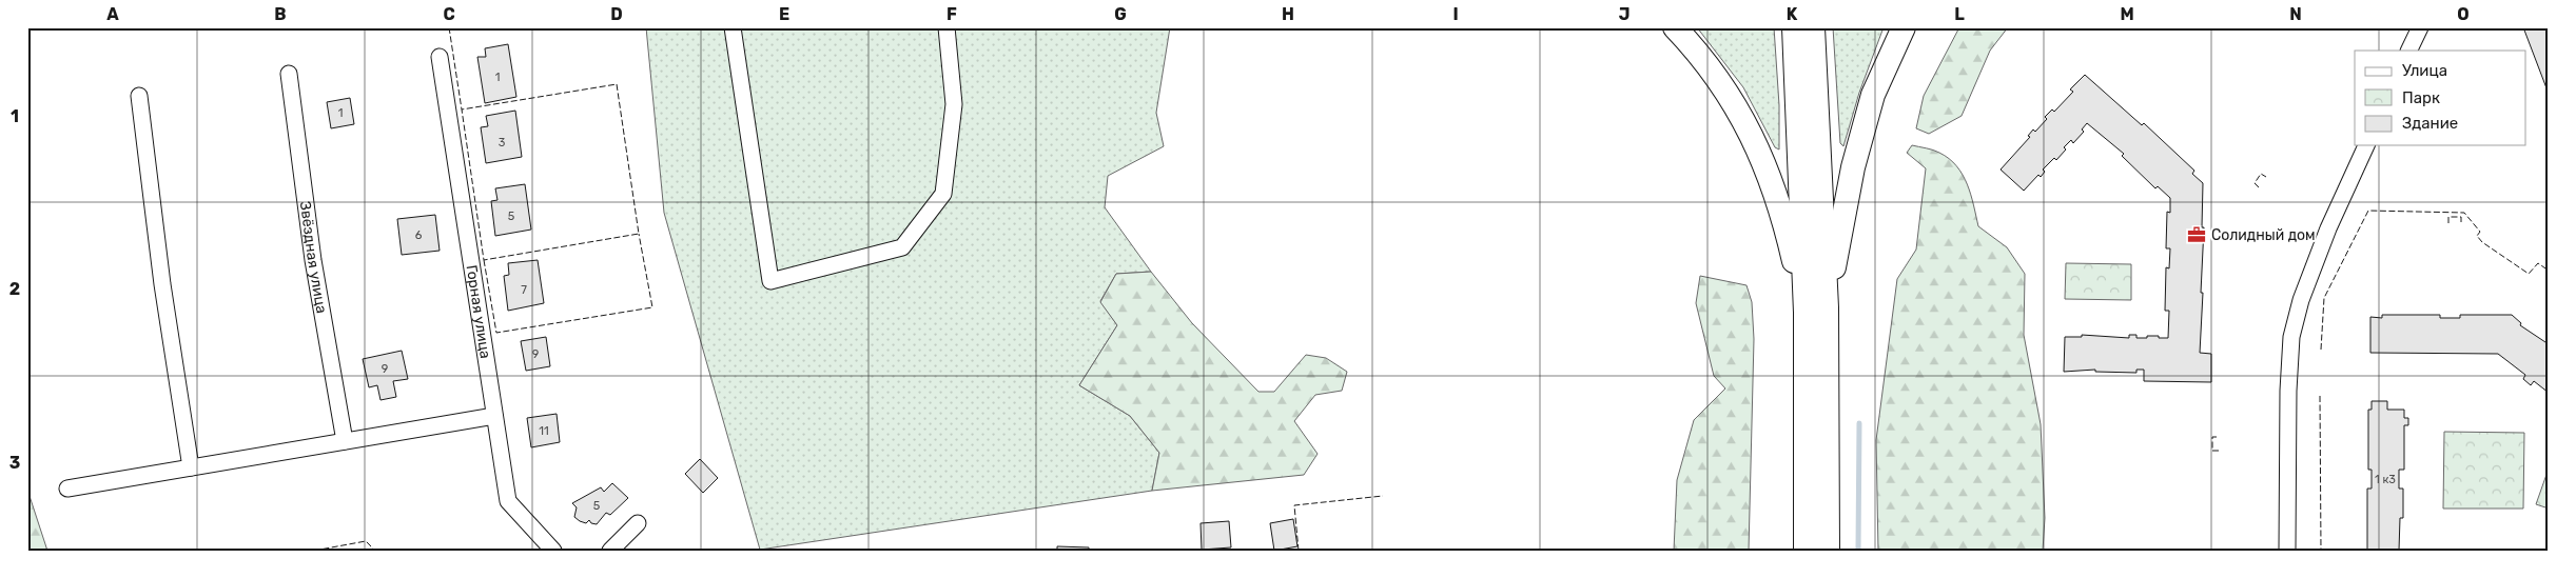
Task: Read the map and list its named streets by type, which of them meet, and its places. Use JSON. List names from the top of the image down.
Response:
{
  "streets": {
    "street": ["Звёздная улица", "Горная улица"]
  },
  "places": {
    "office": ["Солидный дом"]
  },
  "house_numbers": [
    "1",
    "1",
    "3",
    "5",
    "6",
    "7",
    "9",
    "9",
    "11",
    "1 к3",
    "5"
  ],
  "legend": ["Улица", "Парк", "Здание"],
  "grid": {
    "columns": [
      "A",
      "B",
      "C",
      "D",
      "E",
      "F",
      "G",
      "H",
      "I",
      "J",
      "K",
      "L",
      "M",
      "N",
      "O"
    ],
    "rows": ["1", "2", "3"]
  }
}
